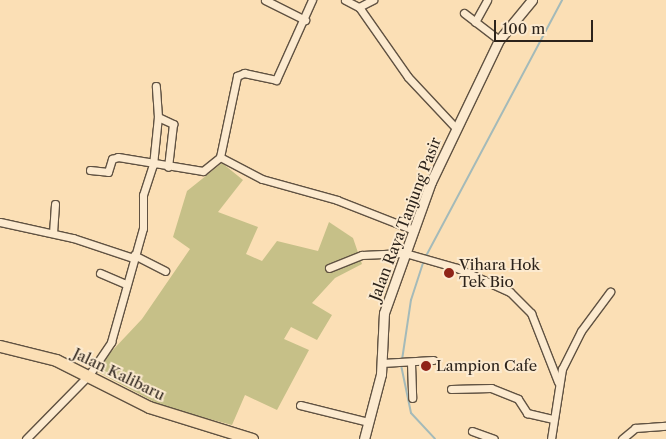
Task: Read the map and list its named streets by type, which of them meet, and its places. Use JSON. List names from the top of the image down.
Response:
{
  "streets": {
    "main road": ["Jalan Kalibaru"],
    "street": ["Jalan Raya Tanjung Pasir"]
  },
  "places": ["Vihara Hok Tek Bio", "Lampion Cafe"],
  "scale_bar": "100 m"
}
